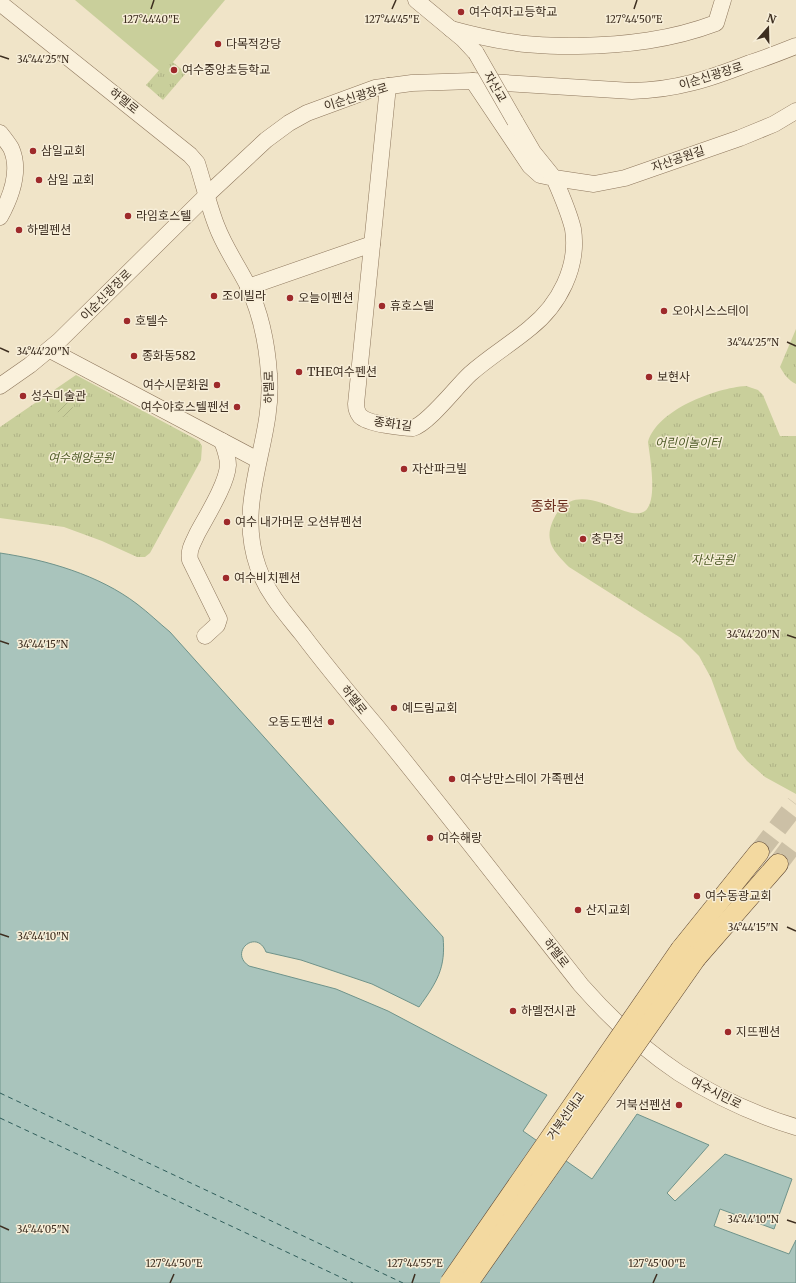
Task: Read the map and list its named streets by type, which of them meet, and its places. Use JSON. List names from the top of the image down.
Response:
{
  "streets": {
    "main road": ["거북선대교"],
    "street": [
      "이순신광장로",
      "자산교",
      "하멜로",
      "자산공원길",
      "종화1길",
      "여수시민로"
    ]
  },
  "crossings": [
    ["이순신광장로", "하멜로"],
    ["이순신광장로", "자산공원길"],
    ["이순신광장로", "종화1길"],
    ["자산교", "자산공원길"],
    ["자산교", "종화1길"],
    ["하멜로", "여수시민로"],
    ["자산공원길", "종화1길"]
  ],
  "districts": ["종화동"],
  "parks": ["어린이놀이터", "여수해양공원", "자산공원"],
  "places": [
    "여수여자고등학교",
    "다목적강당",
    "여수중앙초등학교",
    "삼일교회",
    "삼일 교회",
    "라임호스텔",
    "하멜펜션",
    "조이빌라",
    "오늘이펜션",
    "휴호스텔",
    "오아시스스테이",
    "호텔수",
    "종화동582",
    "THE여수펜션",
    "보현사",
    "여수시문화원",
    "성수미술관",
    "여수야호스텔펜션",
    "자산파크빌",
    "여수 내가머문 오션뷰펜션",
    "충무정",
    "여수비치펜션",
    "예드림교회",
    "오동도펜션",
    "여수낭만스테이 가족펜션",
    "여수해랑",
    "여수동광교회",
    "산지교회",
    "하멜전시관",
    "지뜨펜션",
    "거북선펜션"
  ],
  "north": "top",
  "coordinates": [
    "127°44'40\"E",
    "127°44'45\"E",
    "127°44'50\"E",
    "34°44'25\"N",
    "34°44'20\"N",
    "34°44'15\"N",
    "34°44'10\"N",
    "34°44'05\"N",
    "127°44'55\"E",
    "127°45'00\"E"
  ]
}
